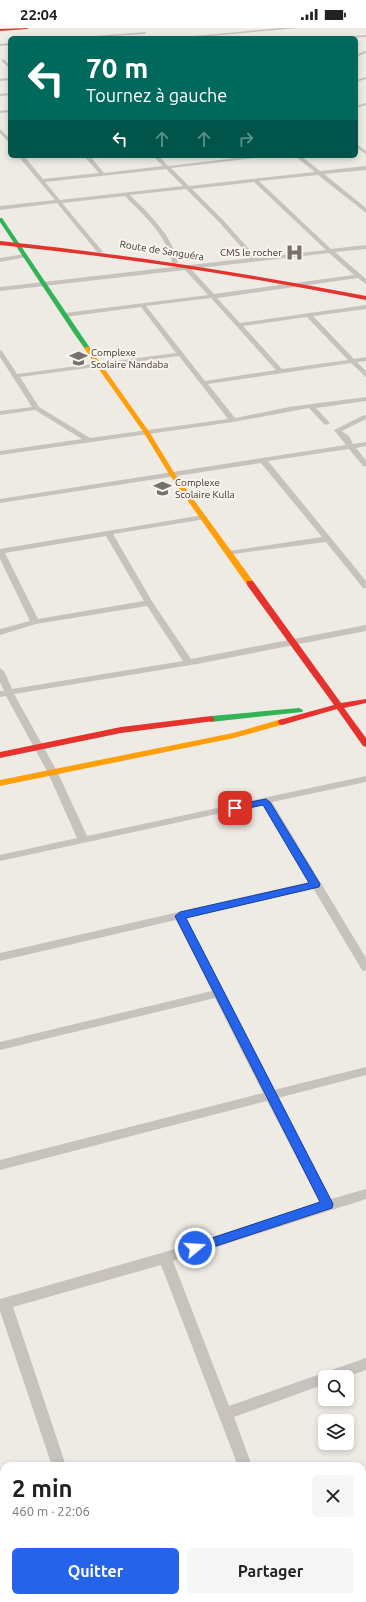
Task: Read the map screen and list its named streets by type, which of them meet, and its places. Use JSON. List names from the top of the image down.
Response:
{
  "streets": {
    "street": ["Route de Sanguéra"]
  },
  "places": {
    "hospital": ["CMS le rocher"],
    "school or university": ["Complexe Scolaire Nandaba", "Complexe Scolaire Kulla"]
  },
  "page": {
    "status": "22:04",
    "turn": ["70 m", "Tournez à gauche"],
    "heading": ["2 min", "460 m · 22:06"],
    "buttons": ["Quitter", "Partager"]
  }
}
